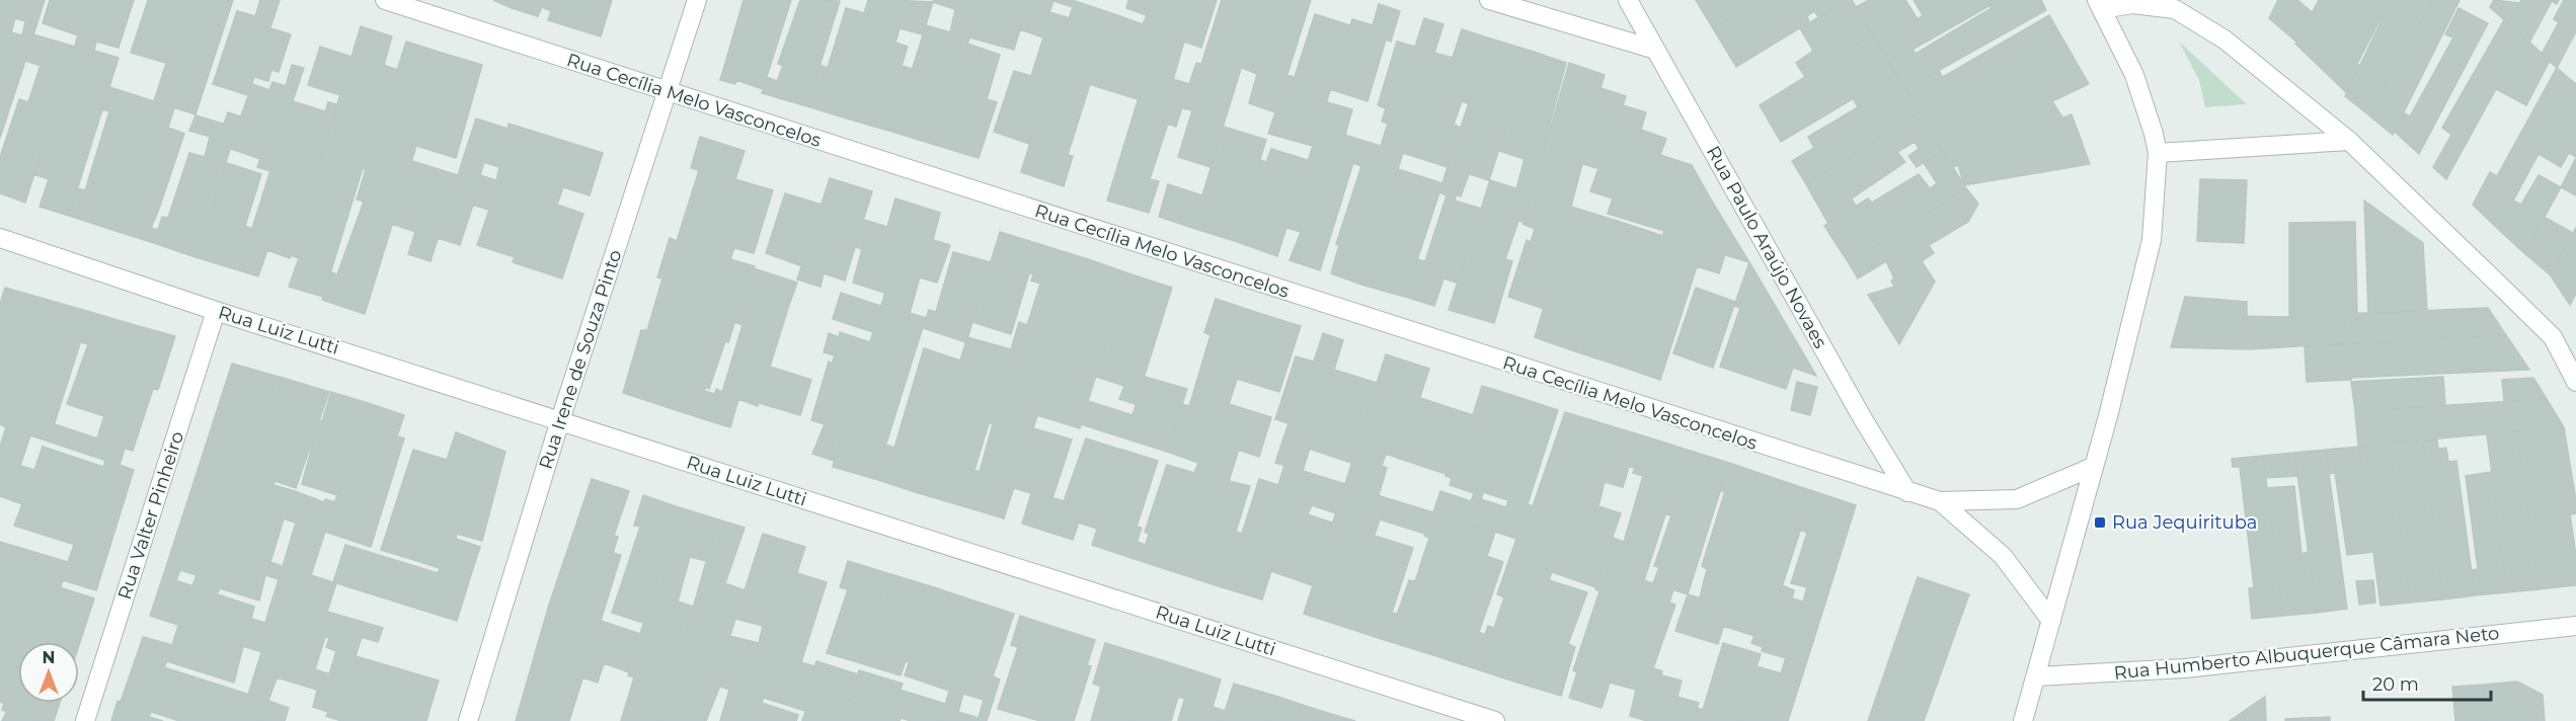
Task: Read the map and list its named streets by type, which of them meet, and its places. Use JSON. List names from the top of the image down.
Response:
{
  "streets": {
    "street": [
      "Rua Cecília Melo Vasconcelos",
      "Rua Paulo Araújo Novaes",
      "Rua Luiz Lutti",
      "Rua Irene de Souza Pinto",
      "Rua Valter Pinheiro",
      "Rua Humberto Albuquerque Câmara Neto"
    ]
  },
  "crossings": [
    ["Rua Cecília Melo Vasconcelos", "Rua Paulo Araújo Novaes"],
    ["Rua Cecília Melo Vasconcelos", "Rua Irene de Souza Pinto"],
    ["Rua Luiz Lutti", "Rua Irene de Souza Pinto"],
    ["Rua Luiz Lutti", "Rua Valter Pinheiro"]
  ],
  "places": {
    "transit": ["Rua Jequirituba"]
  },
  "scale_bar": "20 m",
  "north": "top"
}
